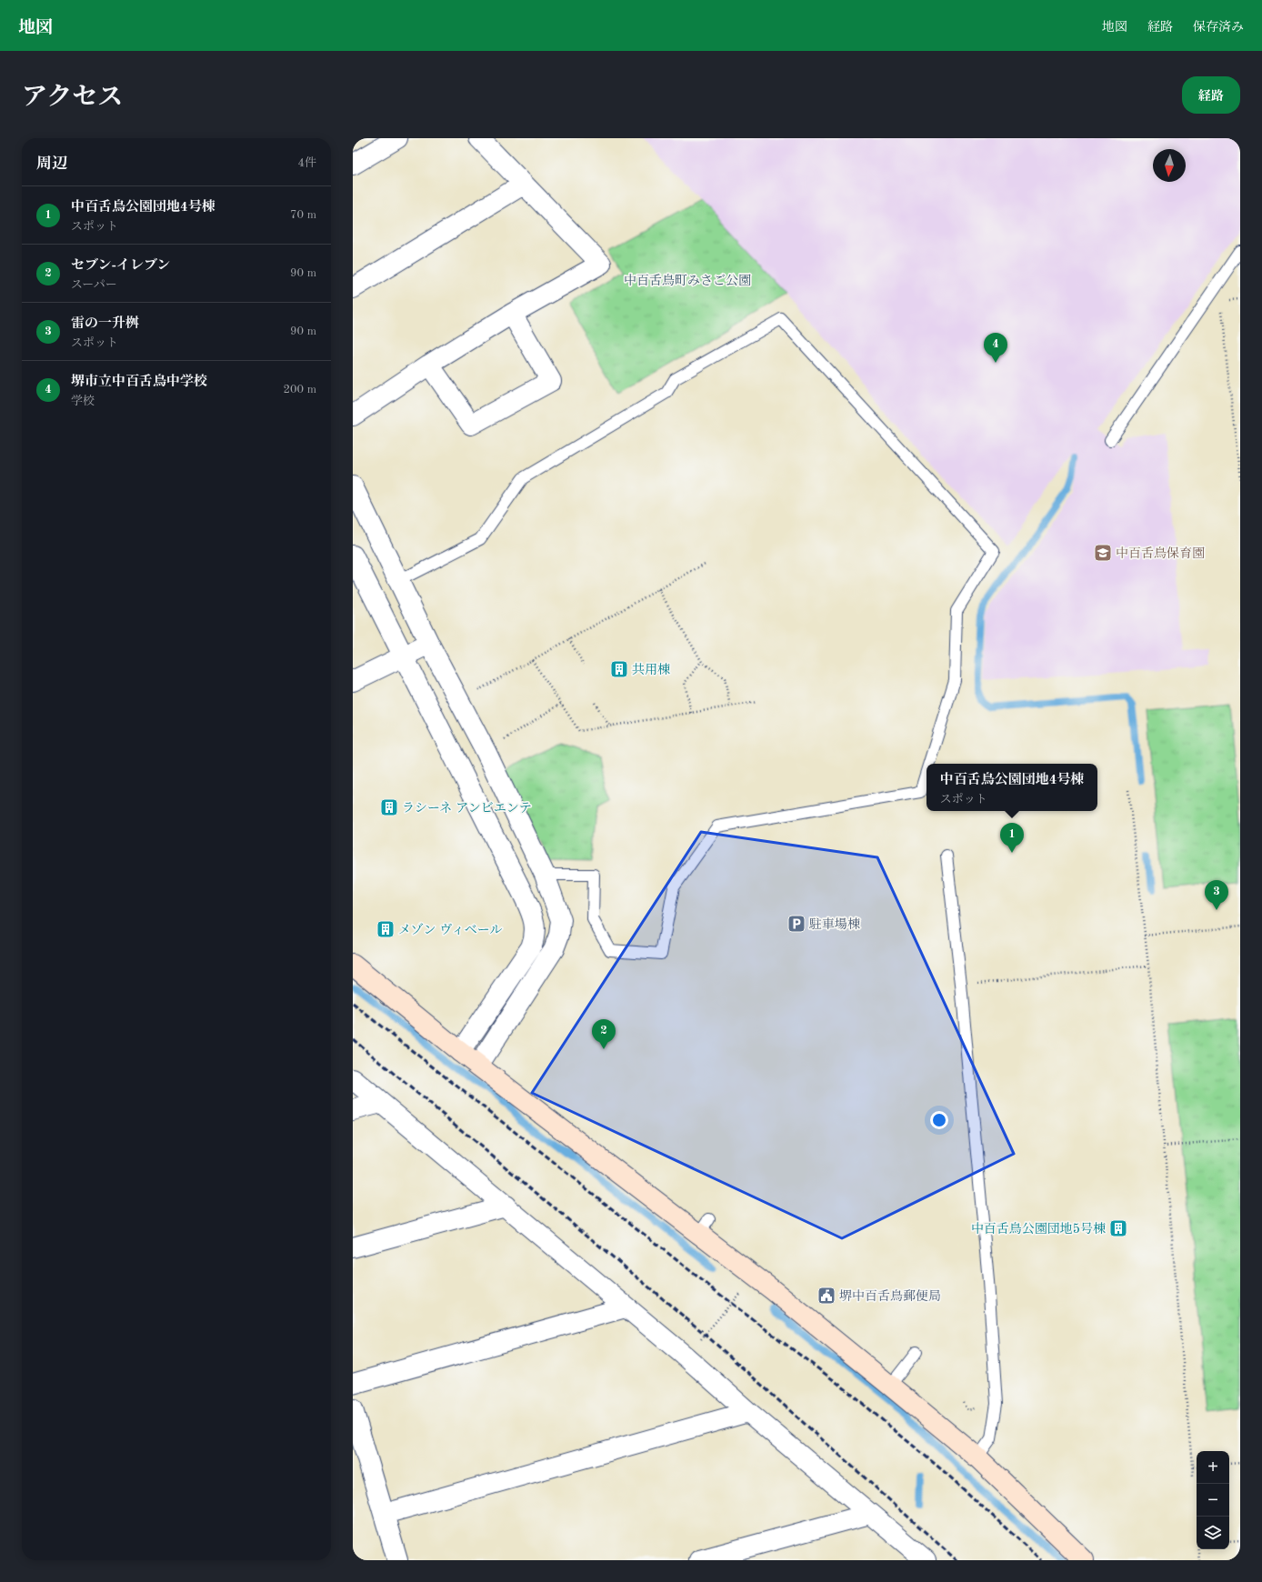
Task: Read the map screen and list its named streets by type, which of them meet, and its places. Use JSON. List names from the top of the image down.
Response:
{
  "parks": ["中百舌鳥町みさご公園"],
  "places": {
    "school or university": ["中百舌鳥保育園"],
    "building": [
      "共用棟",
      "ラシーネ アンビエンテ",
      "メゾン ヴィベール",
      "中百舌鳥公園団地5号棟"
    ],
    "parking": ["駐車場棟"],
    "public building": ["堺中百舌鳥郵便局"]
  },
  "north": "bottom",
  "page": {
    "header": "地図",
    "nav": ["地図", "経路", "保存済み"],
    "title": "アクセス",
    "buttons": "経路",
    "heading": ["周辺", "4件"],
    "list": [
      {
        "mark": "1",
        "name": "中百舌鳥公園団地4号棟",
        "note": "スポット",
        "value": "70 m"
      },
      {
        "mark": "2",
        "name": "セブン-イレブン",
        "note": "スーパー",
        "value": "90 m"
      },
      {
        "mark": "3",
        "name": "雷の一升桝",
        "note": "スポット",
        "value": "90 m"
      },
      {
        "mark": "4",
        "name": "堺市立中百舌鳥中学校",
        "note": "学校",
        "value": "200 m"
      }
    ],
    "pins": [
      "4",
      "1",
      "3",
      "2"
    ],
    "popup": ["中百舌鳥公園団地4号棟", "スポット"],
    "map_buttons": ["+", "−"]
  }
}
